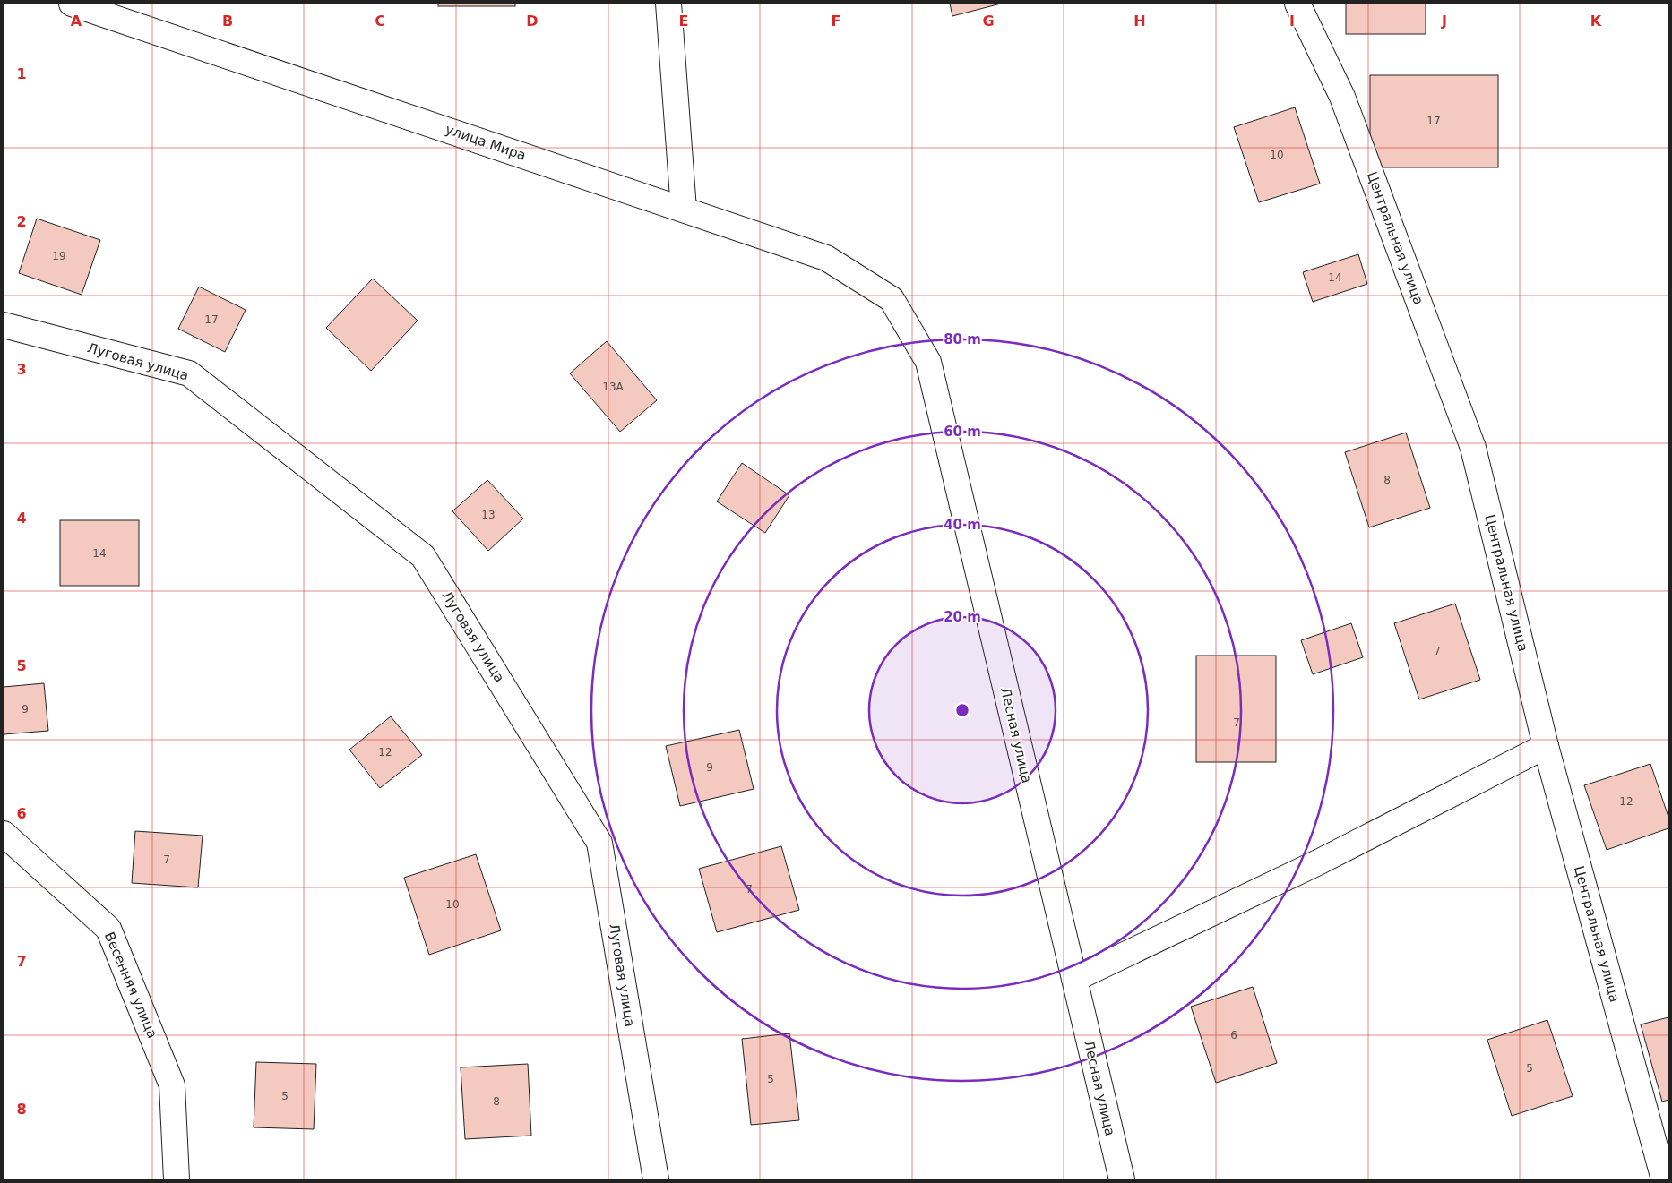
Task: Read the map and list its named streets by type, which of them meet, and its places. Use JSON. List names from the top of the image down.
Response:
{
  "streets": {
    "street": [
      "улица Мира",
      "Центральная улица",
      "Луговая улица",
      "Лесная улица",
      "Весенняя улица"
    ]
  },
  "crossings": [
    ["улица Мира", "Лесная улица"]
  ],
  "house_numbers": [
    "17",
    "10",
    "19",
    "14",
    "17",
    "13А",
    "8",
    "13",
    "14",
    "7",
    "9",
    "7",
    "12",
    "9",
    "12",
    "7",
    "7",
    "10",
    "6",
    "5",
    "5",
    "5",
    "8"
  ],
  "grid": {
    "columns": [
      "A",
      "B",
      "C",
      "D",
      "E",
      "F",
      "G",
      "H",
      "I",
      "J",
      "K"
    ],
    "rows": [
      "1",
      "2",
      "3",
      "4",
      "5",
      "6",
      "7",
      "8"
    ]
  },
  "rings": [
    "80 m",
    "60 m",
    "40 m",
    "20 m"
  ]
}
